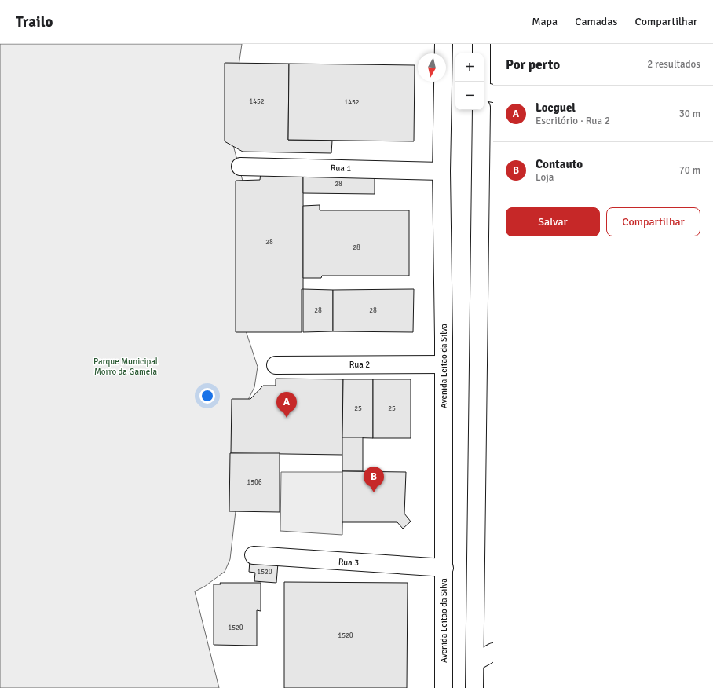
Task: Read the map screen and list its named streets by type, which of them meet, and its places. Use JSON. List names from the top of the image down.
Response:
{
  "streets": {
    "street": [
      "Rua 1",
      "Rua 2",
      "Avenida Leitão da Silva",
      "Rua 3"
    ]
  },
  "crossings": [
    ["Rua 1", "Avenida Leitão da Silva"],
    ["Rua 2", "Avenida Leitão da Silva"],
    ["Avenida Leitão da Silva", "Rua 3"]
  ],
  "parks": ["Parque Municipal Morro da Gamela"],
  "house_numbers": [
    "1452",
    "1452",
    "28",
    "28",
    "28",
    "28",
    "28",
    "25",
    "25",
    "1506",
    "1520",
    "1520",
    "1520"
  ],
  "north": "bottom",
  "page": {
    "header": "Trailo",
    "nav": ["Mapa", "Camadas", "Compartilhar"],
    "heading": ["Por perto", "2 resultados"],
    "map_buttons": ["+", "−"],
    "list": [
      {
        "mark": "A",
        "name": "Locguel",
        "note": "Escritório · Rua 2",
        "value": "30 m"
      },
      {
        "mark": "B",
        "name": "Contauto",
        "note": "Loja",
        "value": "70 m"
      }
    ],
    "buttons": ["Salvar", "Compartilhar"],
    "pins": ["A", "B"]
  }
}
